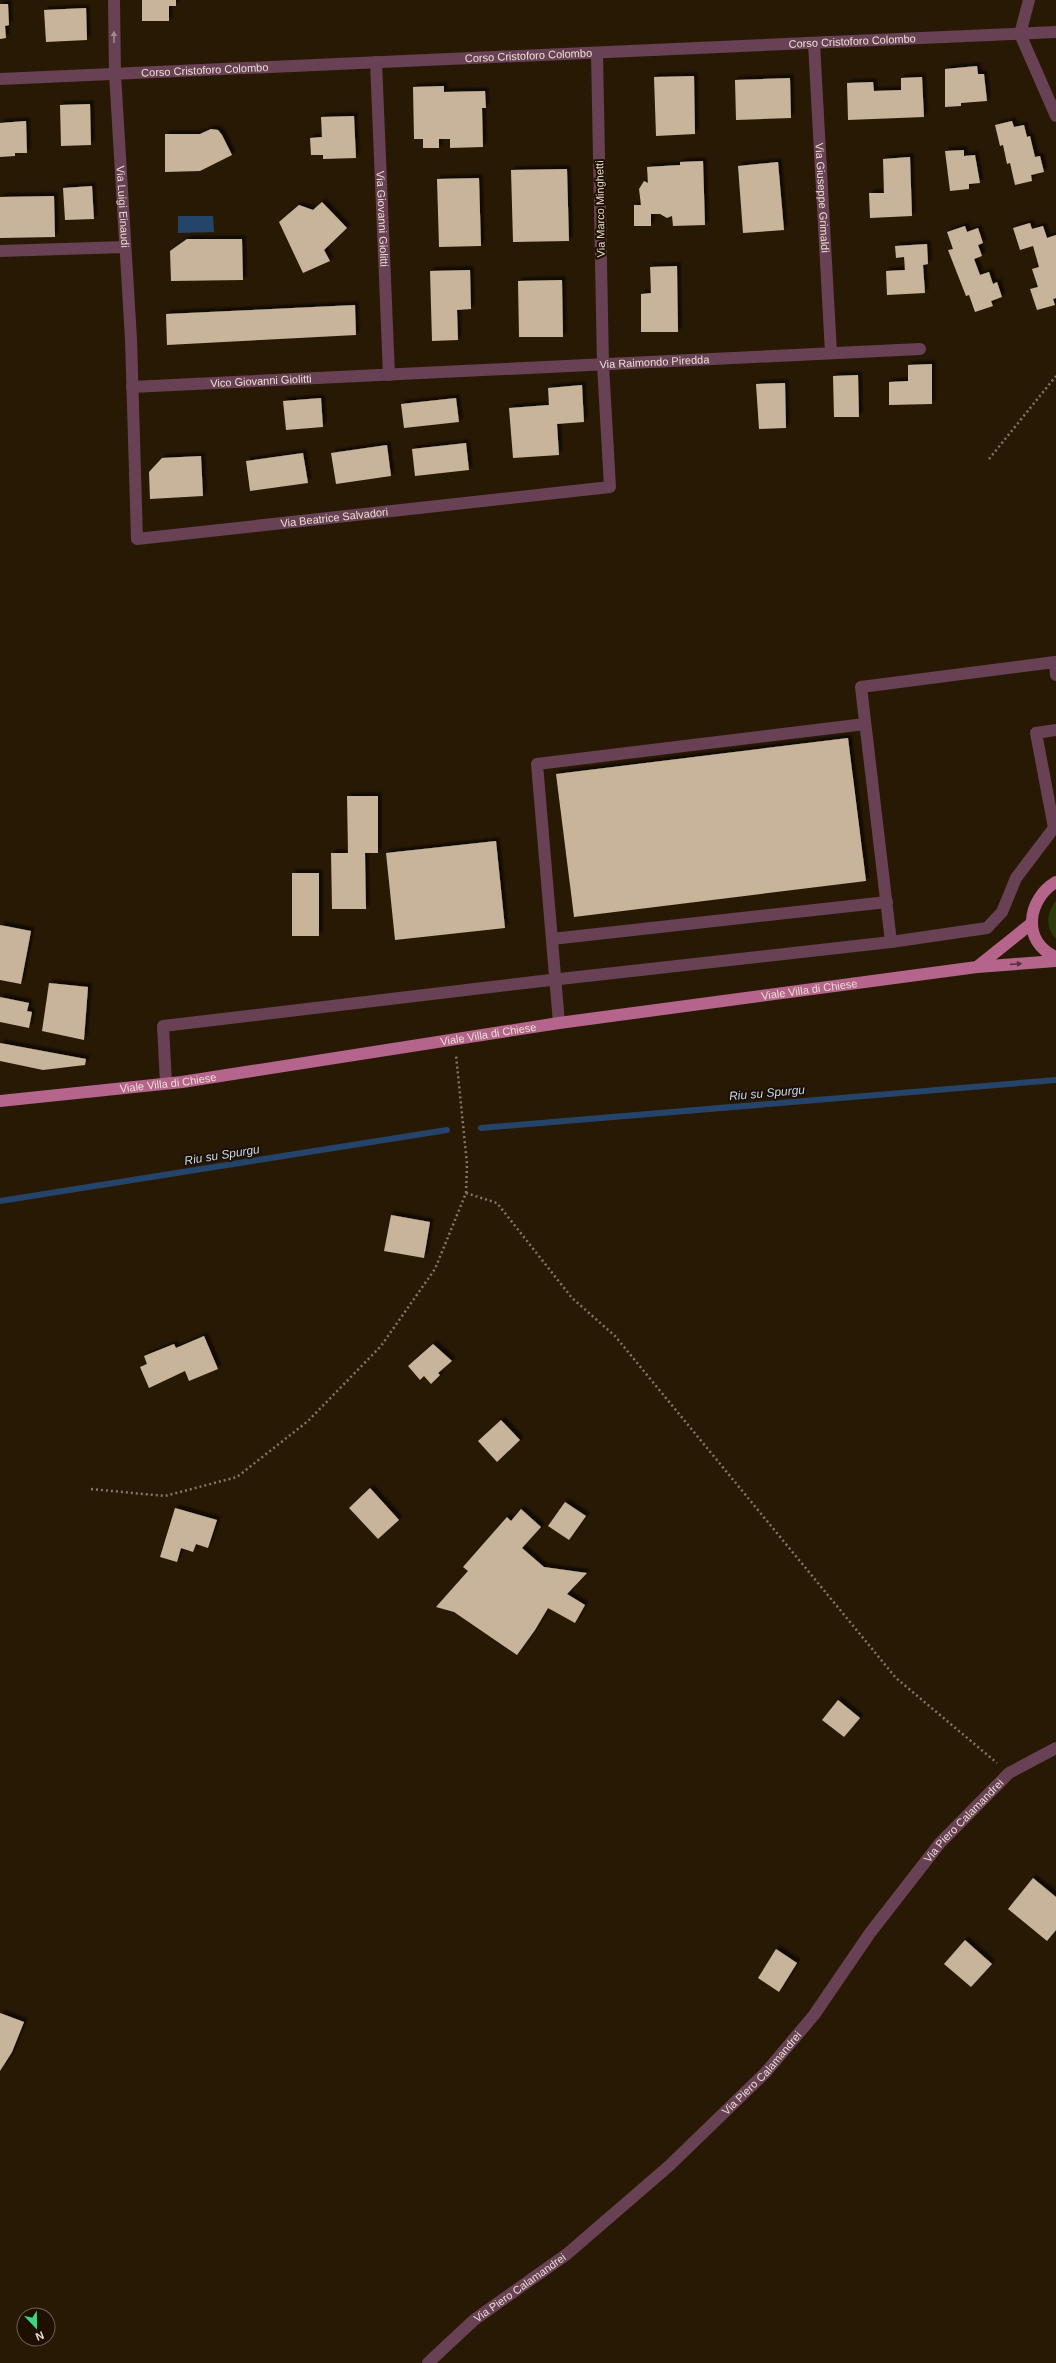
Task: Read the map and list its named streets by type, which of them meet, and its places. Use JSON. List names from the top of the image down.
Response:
{
  "streets": {
    "main road": ["Viale Villa di Chiese"],
    "street": [
      "Corso Cristoforo Colombo",
      "Via Giuseppe Grimaldi",
      "Via Luigi Einaudi",
      "Via Marco Minghetti",
      "Via Giovanni Giolitti",
      "Via Raimondo Piredda",
      "Vico Giovanni Giolitti",
      "Via Beatrice Salvadori",
      "Via Piero Calamandrei"
    ]
  },
  "crossings": [
    ["Corso Cristoforo Colombo", "Via Giuseppe Grimaldi"],
    ["Corso Cristoforo Colombo", "Via Luigi Einaudi"],
    ["Corso Cristoforo Colombo", "Via Marco Minghetti"],
    ["Corso Cristoforo Colombo", "Via Giovanni Giolitti"],
    ["Via Giuseppe Grimaldi", "Via Raimondo Piredda"],
    ["Via Luigi Einaudi", "Via Beatrice Salvadori"],
    ["Via Marco Minghetti", "Via Raimondo Piredda"],
    ["Via Marco Minghetti", "Via Beatrice Salvadori"],
    ["Via Giovanni Giolitti", "Via Raimondo Piredda"],
    ["Via Giovanni Giolitti", "Vico Giovanni Giolitti"],
    ["Via Raimondo Piredda", "Vico Giovanni Giolitti"],
    ["Via Raimondo Piredda", "Via Beatrice Salvadori"],
    ["Vico Giovanni Giolitti", "Via Beatrice Salvadori"]
  ],
  "water": ["Riu su Spurgu"],
  "north": "bottom"
}
